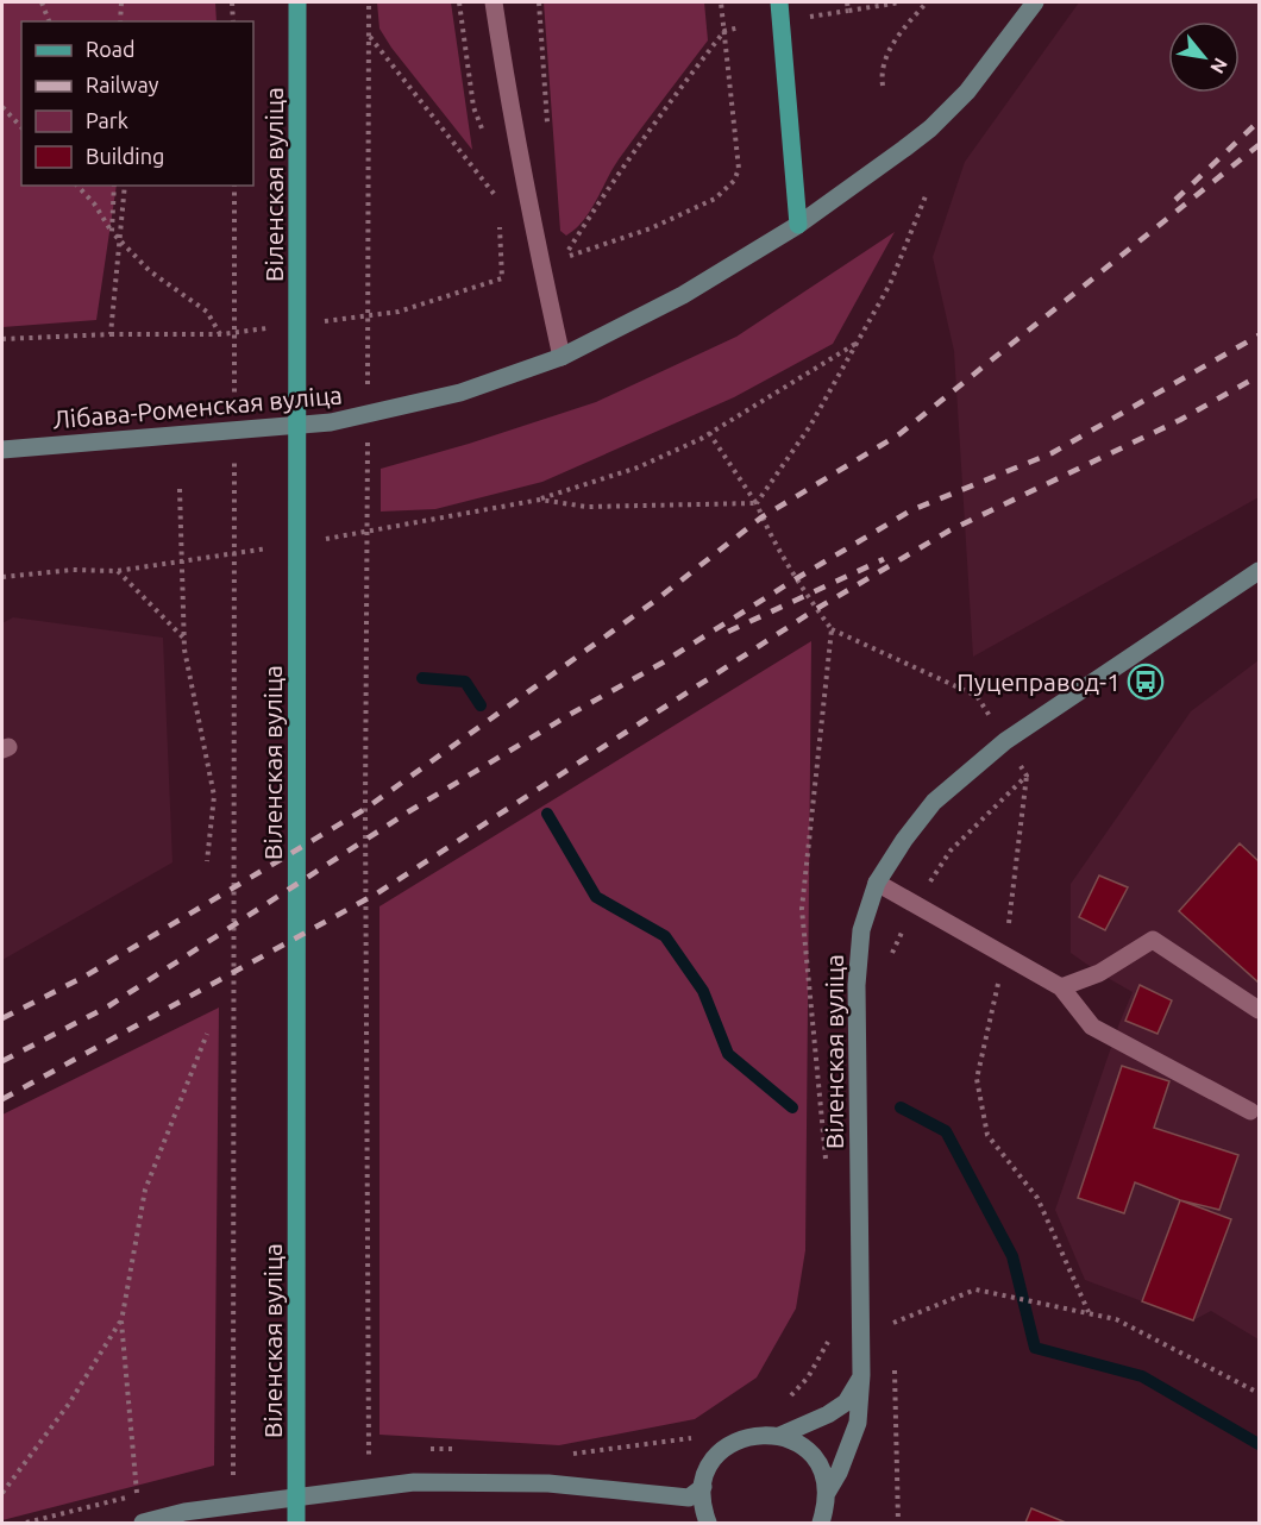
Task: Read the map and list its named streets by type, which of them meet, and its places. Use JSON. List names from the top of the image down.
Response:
{
  "streets": {
    "main road": ["Віленская вуліца", "Лібава-Роменская вуліца"]
  },
  "places": {
    "bus stop": ["Пуцеправод-1"]
  },
  "legend": [
    "Road",
    "Railway",
    "Park",
    "Building"
  ],
  "north": "bottom right"
}
